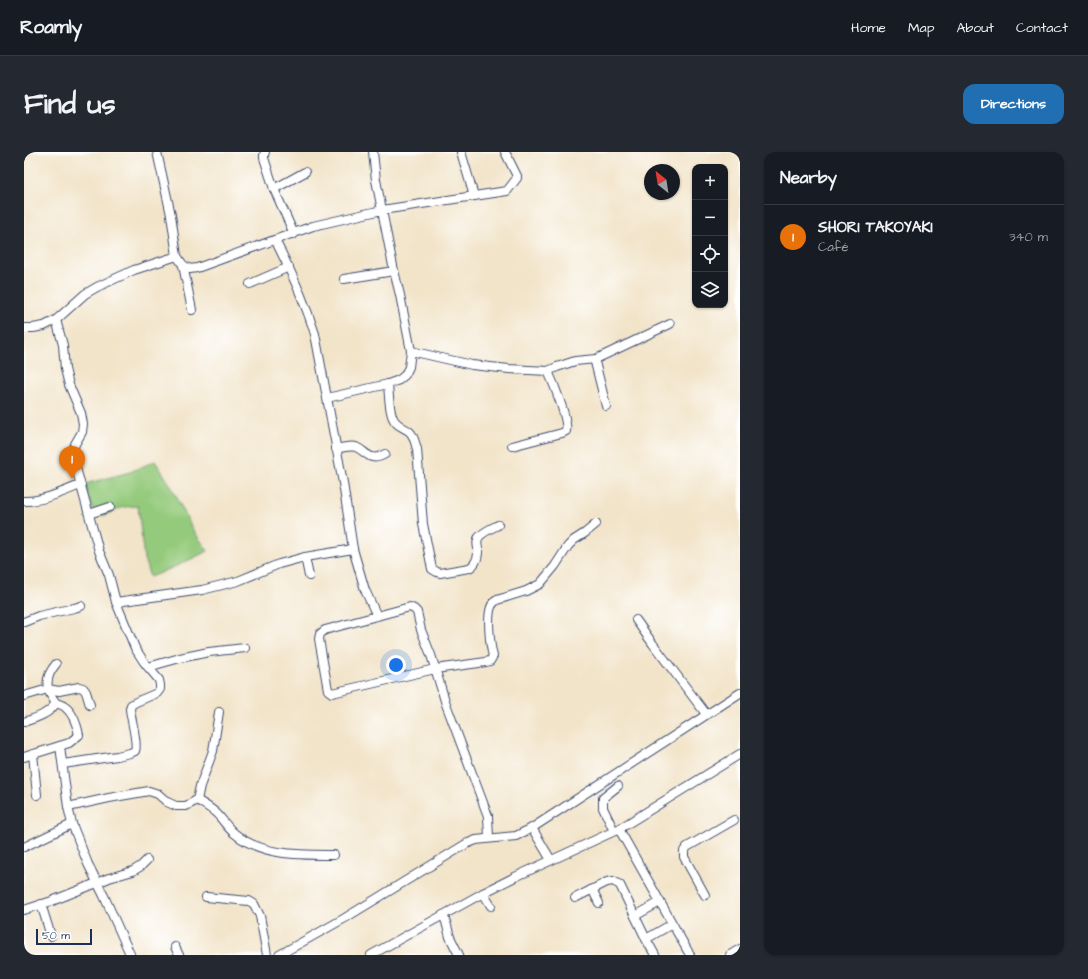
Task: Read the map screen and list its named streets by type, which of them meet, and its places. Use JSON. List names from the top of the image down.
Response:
{
  "scale_bar": "50 m",
  "north": "top left",
  "page": {
    "header": "Roamly",
    "nav": [
      "Home",
      "Map",
      "About",
      "Contact"
    ],
    "buttons": "Directions",
    "title": "Find us",
    "heading": "Nearby",
    "map_buttons": ["+", "−"],
    "list": [
      {
        "mark": "1",
        "name": "SHORI TAKOYAKI",
        "note": "Café",
        "value": "340 m"
      }
    ],
    "pins": "1",
    "scale": "50 m"
  }
}
